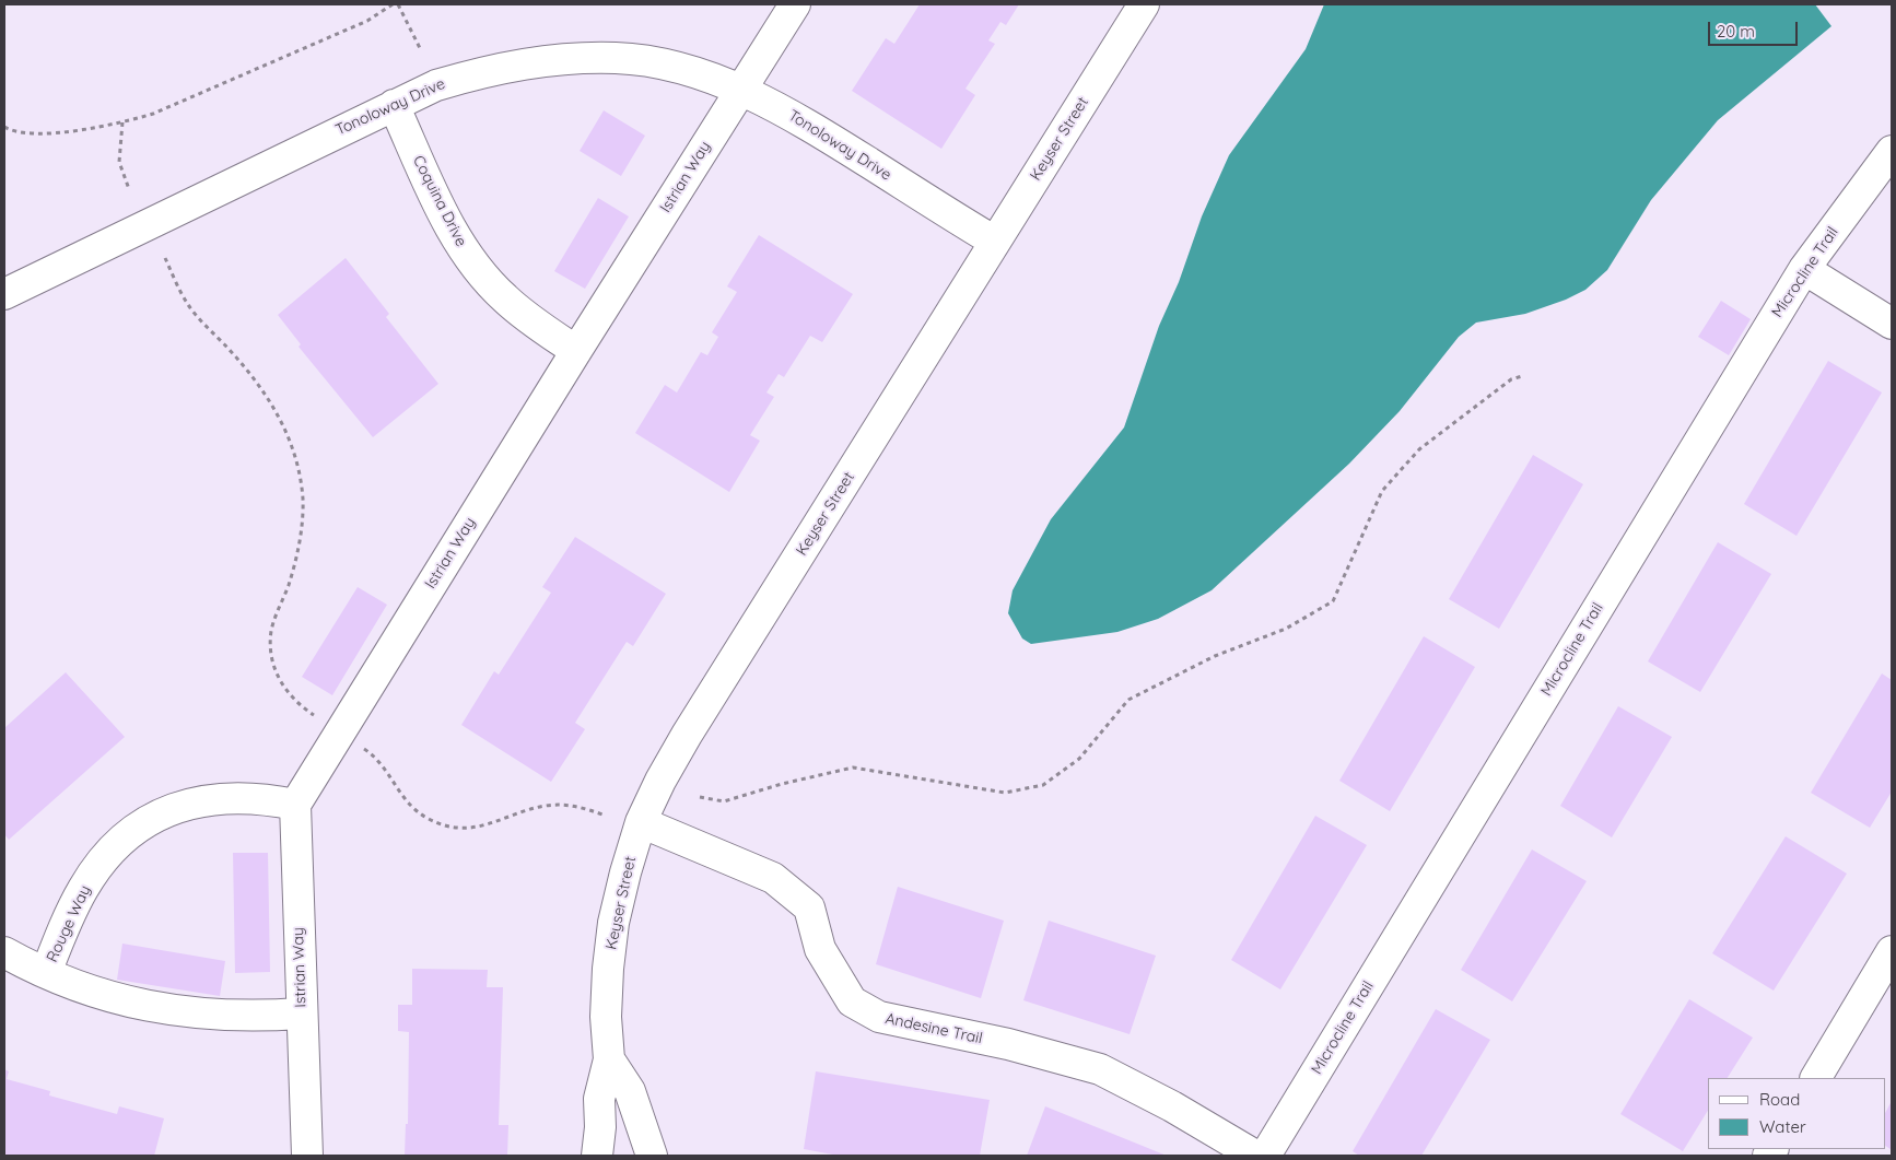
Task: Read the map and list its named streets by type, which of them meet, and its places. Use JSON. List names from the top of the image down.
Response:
{
  "streets": {
    "street": [
      "Tonoloway Drive",
      "Keyser Street",
      "Istrian Way",
      "Coquina Drive",
      "Microcline Trail",
      "Rouge Way",
      "Andesine Trail"
    ]
  },
  "crossings": [
    ["Tonoloway Drive", "Keyser Street"],
    ["Tonoloway Drive", "Istrian Way"],
    ["Tonoloway Drive", "Coquina Drive"],
    ["Keyser Street", "Andesine Trail"],
    ["Istrian Way", "Coquina Drive"],
    ["Istrian Way", "Rouge Way"]
  ],
  "legend": ["Road", "Water"],
  "scale_bar": "20 m"
}
